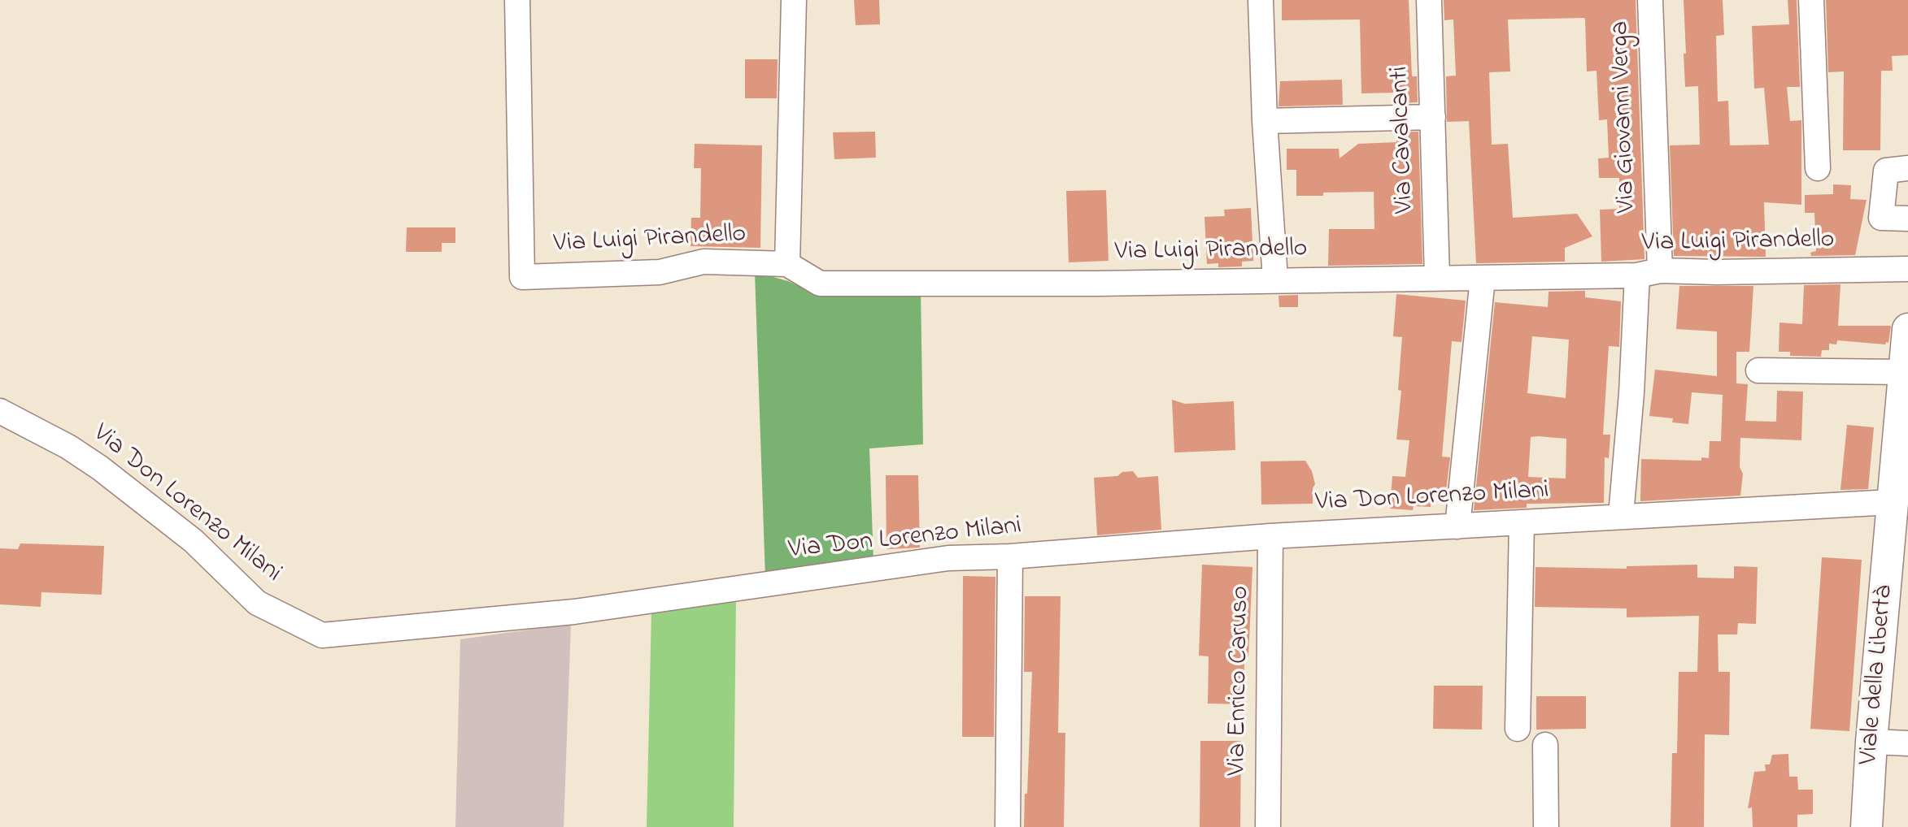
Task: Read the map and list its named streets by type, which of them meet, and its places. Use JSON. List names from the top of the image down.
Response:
{
  "streets": {
    "main road": ["Viale della Libertà"],
    "street": [
      "Via Giovanni Verga",
      "Via Cavalcanti",
      "Via Luigi Pirandello",
      "Via Don Lorenzo Milani",
      "Via Enrico Caruso"
    ]
  },
  "crossings": [
    ["Via Giovanni Verga", "Via Luigi Pirandello"],
    ["Via Giovanni Verga", "Via Don Lorenzo Milani"],
    ["Via Cavalcanti", "Via Luigi Pirandello"],
    ["Via Don Lorenzo Milani", "Viale della Libertà"],
    ["Via Don Lorenzo Milani", "Via Enrico Caruso"]
  ]
}
